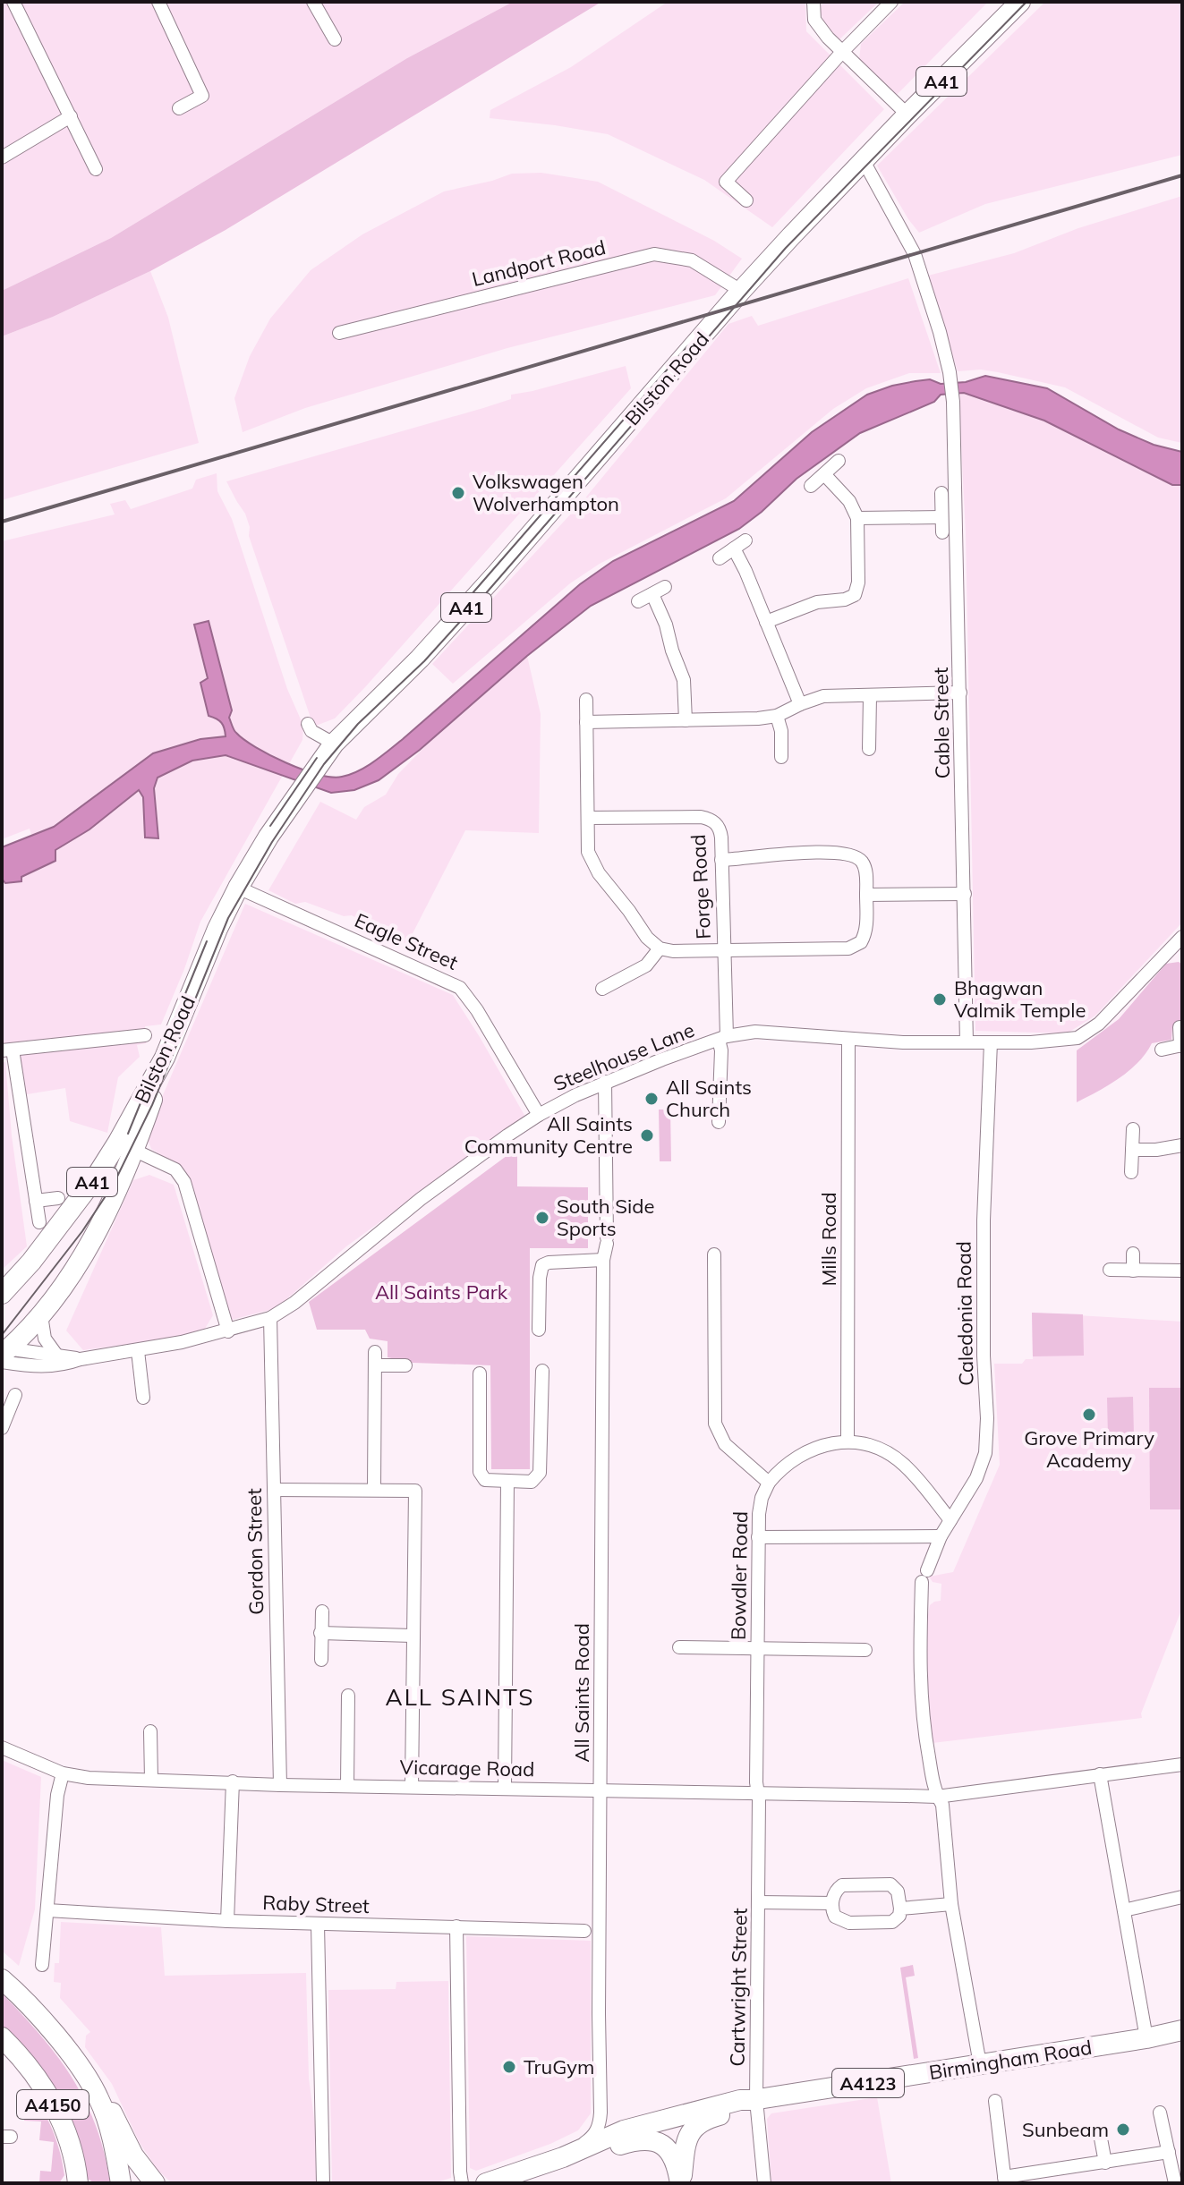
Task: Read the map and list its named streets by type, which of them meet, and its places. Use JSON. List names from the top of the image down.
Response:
{
  "streets": {
    "highway": [
      "A41",
      "Bilston Road",
      "Birmingham Road",
      "A4123",
      "A4150"
    ],
    "street": [
      "Landport Road",
      "Cable Street",
      "Forge Road",
      "Eagle Street",
      "Steelhouse Lane",
      "Mills Road",
      "Caledonia Road",
      "Gordon Street",
      "Bowdler Road",
      "All Saints Road",
      "Vicarage Road",
      "Raby Street",
      "Cartwright Street"
    ]
  },
  "crossings": [
    ["Landport Road", "Bilston Road"],
    ["Bilston Road", "Cable Street"],
    ["Bilston Road", "Eagle Street"],
    ["Bilston Road", "Steelhouse Lane"],
    ["Cable Street", "Steelhouse Lane"],
    ["Forge Road", "Steelhouse Lane"],
    ["Eagle Street", "Steelhouse Lane"],
    ["Steelhouse Lane", "Mills Road"],
    ["Steelhouse Lane", "Caledonia Road"],
    ["Steelhouse Lane", "Gordon Street"],
    ["Steelhouse Lane", "All Saints Road"],
    ["Caledonia Road", "Vicarage Road"],
    ["Caledonia Road", "Birmingham Road"],
    ["Gordon Street", "Vicarage Road"],
    ["Bowdler Road", "Vicarage Road"],
    ["Bowdler Road", "Cartwright Street"],
    ["All Saints Road", "Vicarage Road"],
    ["Vicarage Road", "Cartwright Street"],
    ["Cartwright Street", "Birmingham Road"],
    ["Cartwright Street", "A4123"],
    ["Birmingham Road", "A4123"]
  ],
  "districts": ["ALL SAINTS"],
  "parks": ["All Saints Park"],
  "places": [
    "Volkswagen Wolverhampton",
    "Bhagwan Valmik Temple",
    "All Saints Church",
    "All Saints Community Centre",
    "South Side Sports",
    "Grove Primary Academy",
    "TruGym",
    "Sunbeam"
  ]
}
